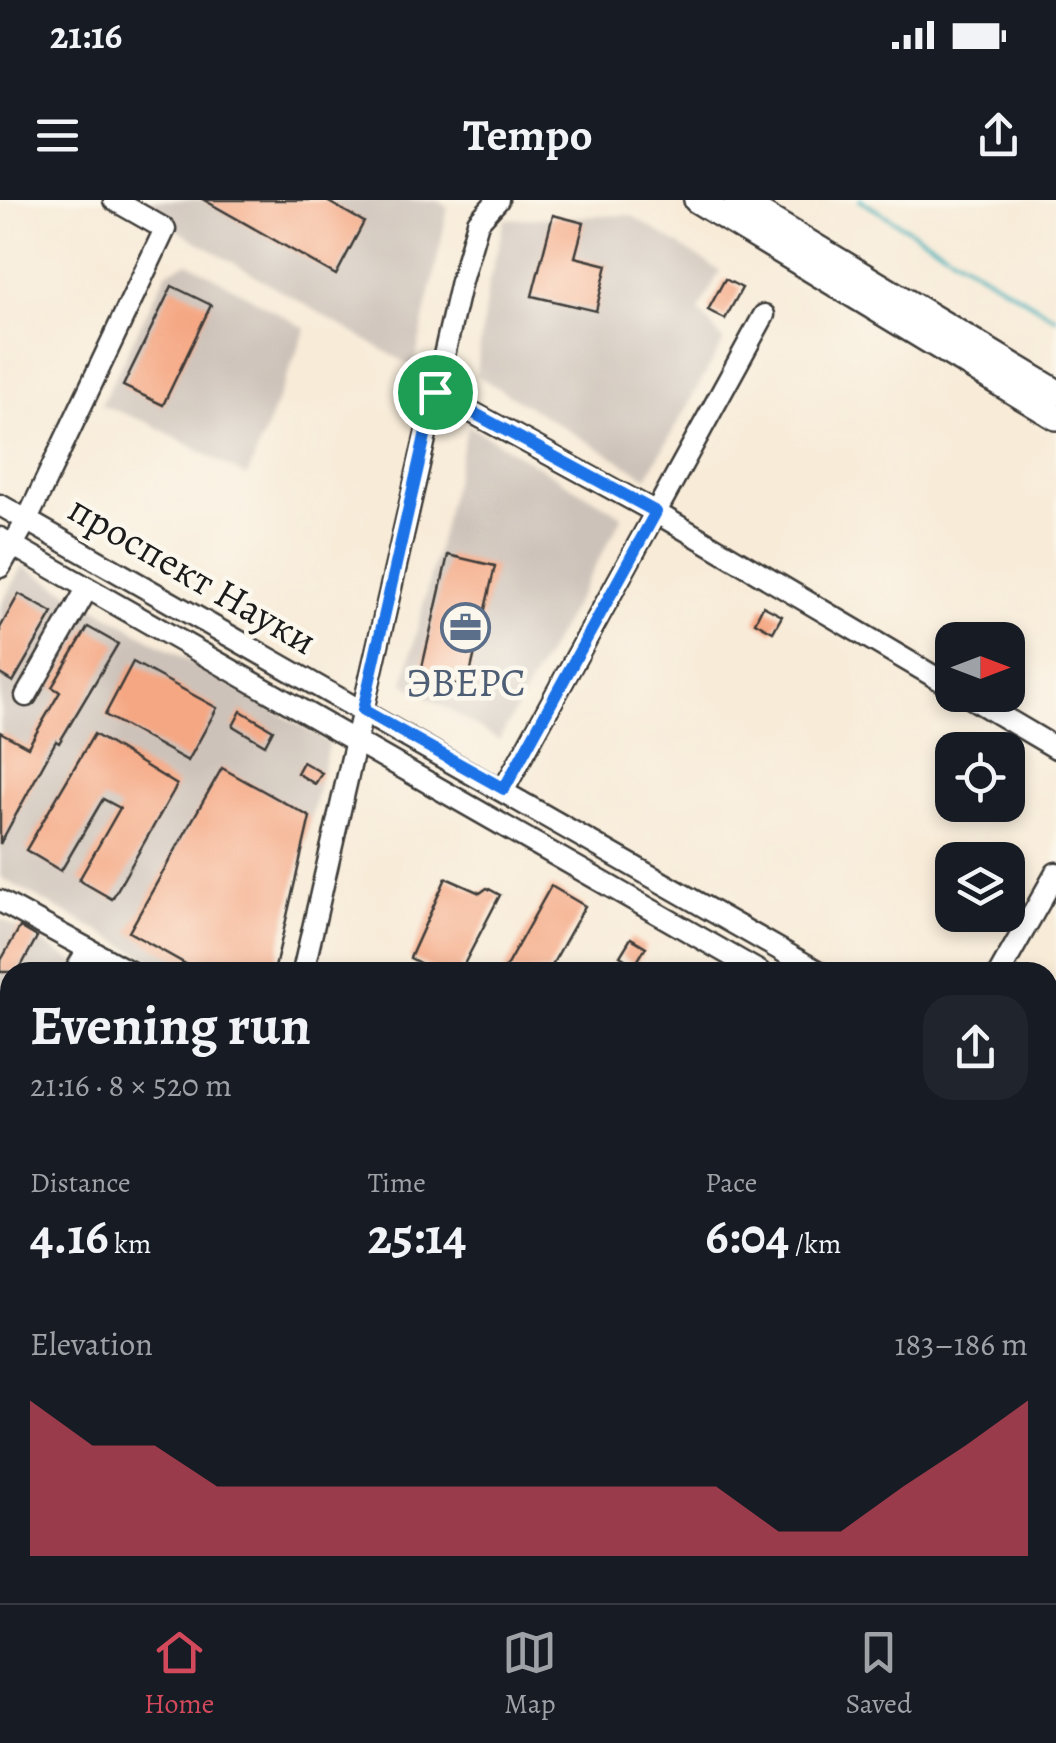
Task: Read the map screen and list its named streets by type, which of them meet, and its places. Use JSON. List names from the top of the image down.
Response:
{
  "streets": {
    "street": ["проспект Науки"]
  },
  "places": {
    "office": ["ЭВЕРС"]
  },
  "north": "right",
  "page": {
    "status": "21:16",
    "header": "Tempo",
    "heading": ["Evening run", "21:16 · 8 × 520 m"],
    "stats": [
      ["Distance", "4.16 km"],
      ["Time", "25:14"],
      ["Pace", "6:04 /km"]
    ],
    "chart": ["Elevation", "183–186 m"],
    "tabs": ["Home", "Map", "Saved"]
  }
}
